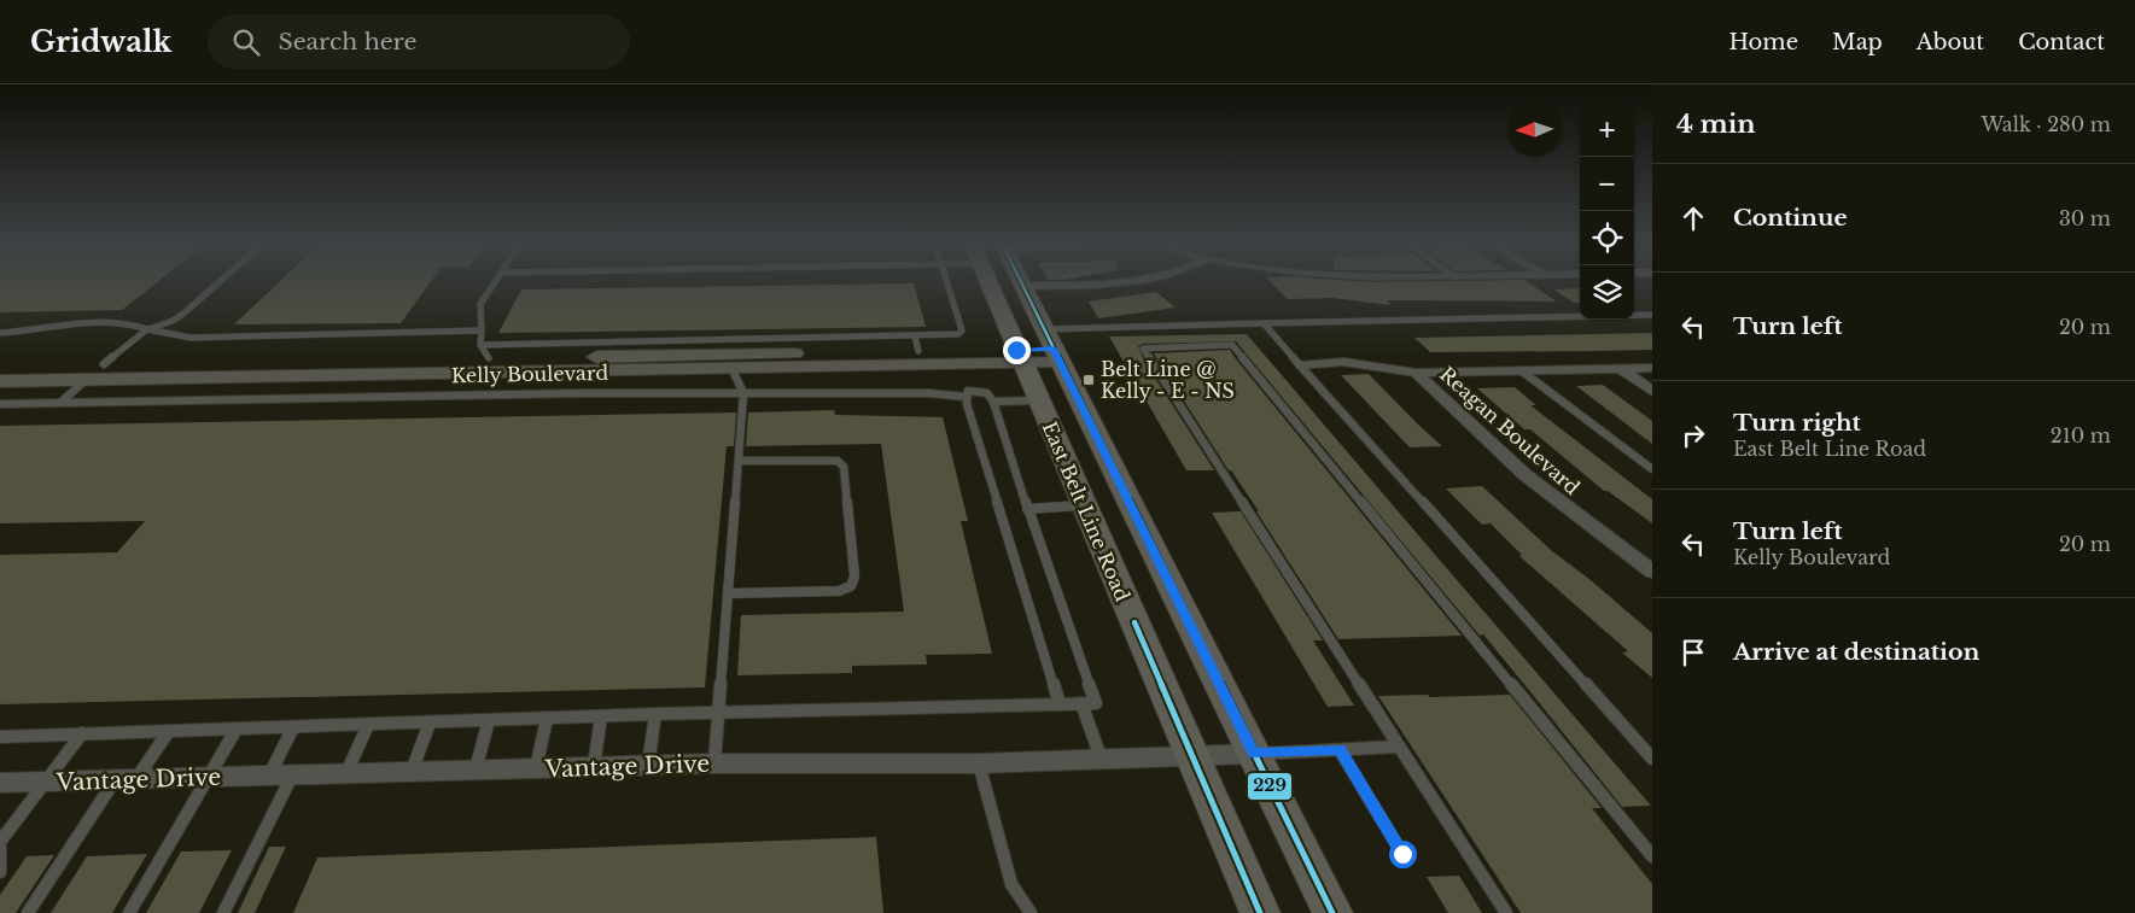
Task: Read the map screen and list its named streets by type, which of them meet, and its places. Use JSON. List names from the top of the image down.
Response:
{
  "streets": {
    "main road": ["East Belt Line Road"],
    "street": ["Kelly Boulevard", "Reagan Boulevard", "Vantage Drive"]
  },
  "crossings": [
    ["Kelly Boulevard", "East Belt Line Road"],
    ["East Belt Line Road", "Vantage Drive"]
  ],
  "places": {
    "transit": ["Belt Line @ Kelly - E - NS"]
  },
  "lines": ["transit line 229"],
  "north": "left",
  "page": {
    "header": "Gridwalk",
    "search": "Search here",
    "nav": [
      "Home",
      "Map",
      "About",
      "Contact"
    ],
    "heading": ["4 min", "Walk · 280 m"],
    "map_buttons": ["+", "−"],
    "list": [
      ["Continue", "30 m"],
      ["Turn left", "20 m"],
      ["Turn right", "East Belt Line Road", "210 m"],
      ["Turn left", "Kelly Boulevard", "20 m"],
      "Arrive at destination"
    ]
  }
}
